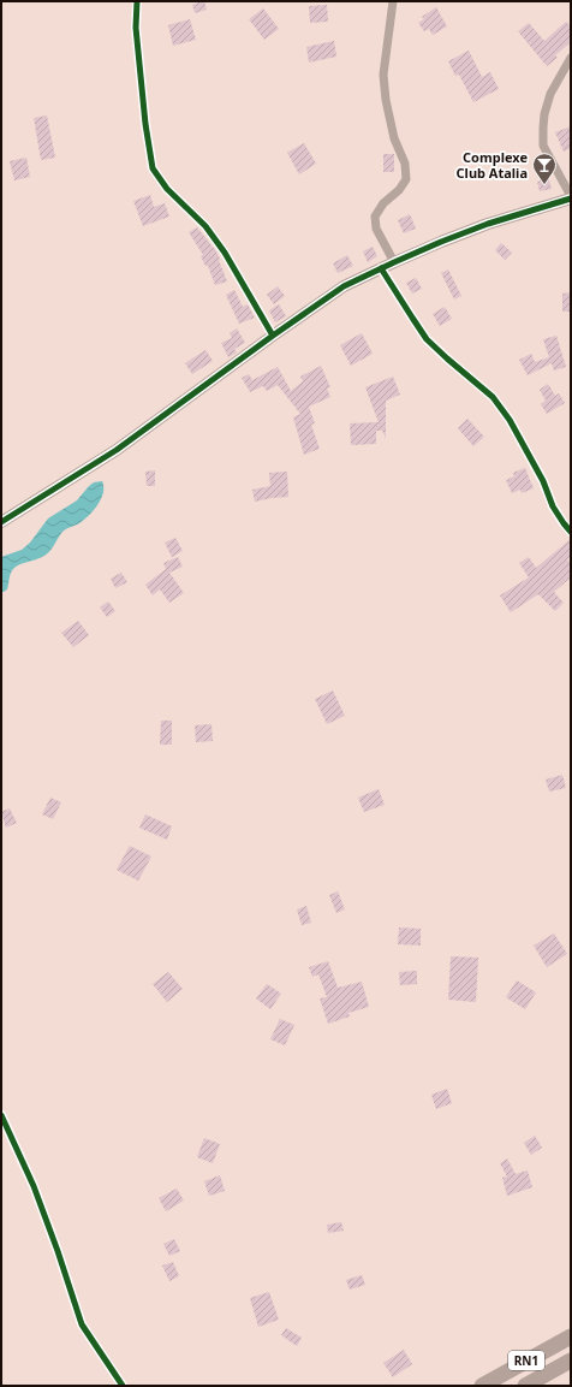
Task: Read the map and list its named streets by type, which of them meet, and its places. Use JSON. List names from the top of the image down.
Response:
{
  "streets": {
    "highway": ["RN1"]
  },
  "places": {
    "bar": ["Complexe Club Atalia"]
  }
}
